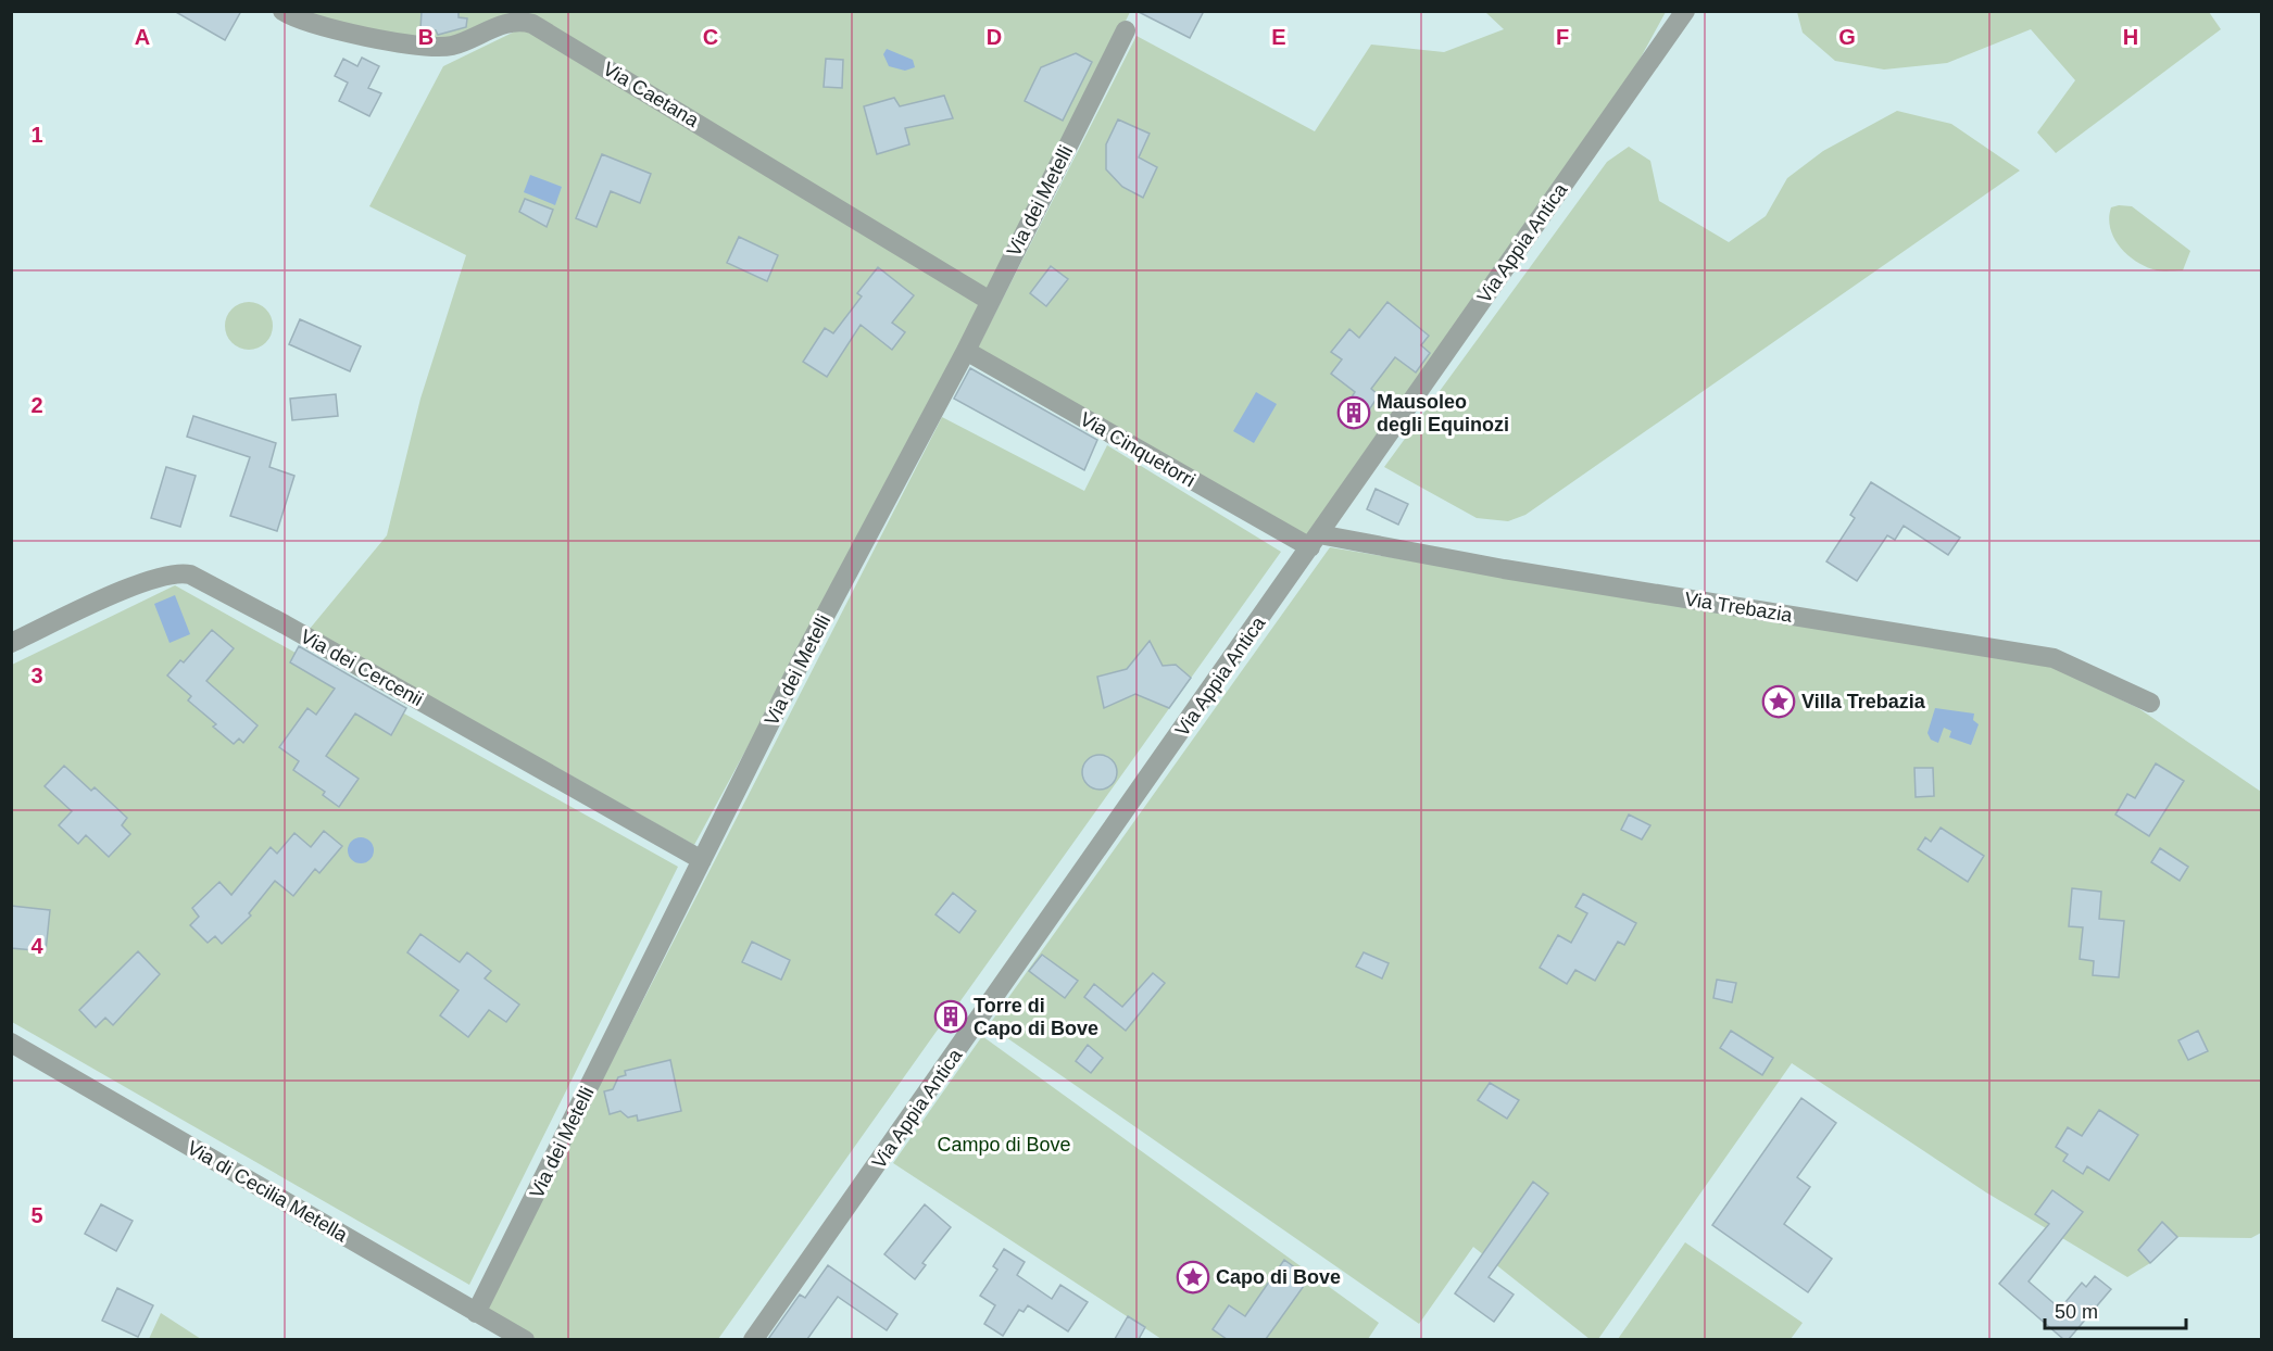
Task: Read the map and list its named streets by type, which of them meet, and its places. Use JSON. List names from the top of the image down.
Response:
{
  "streets": {
    "street": [
      "Via Caetana",
      "Via dei Metelli",
      "Via Appia Antica",
      "Via Cinquetorri",
      "Via Trebazia",
      "Via dei Cercenii",
      "Via di Cecilia Metella"
    ]
  },
  "crossings": [
    ["Via Caetana", "Via dei Metelli"],
    ["Via dei Metelli", "Via Cinquetorri"],
    ["Via dei Metelli", "Via dei Cercenii"],
    ["Via dei Metelli", "Via di Cecilia Metella"],
    ["Via Appia Antica", "Via Cinquetorri"],
    ["Via Appia Antica", "Via Trebazia"],
    ["Via Cinquetorri", "Via Trebazia"]
  ],
  "parks": ["Campo di Bove"],
  "places": {
    "building": ["Mausoleo degli Equinozi", "Torre di Capo di Bove"],
    "place": ["Villa Trebazia", "Capo di Bove"]
  },
  "scale_bar": "50 m",
  "grid": {
    "columns": [
      "A",
      "B",
      "C",
      "D",
      "E",
      "F",
      "G",
      "H"
    ],
    "rows": [
      "1",
      "2",
      "3",
      "4",
      "5"
    ]
  }
}
